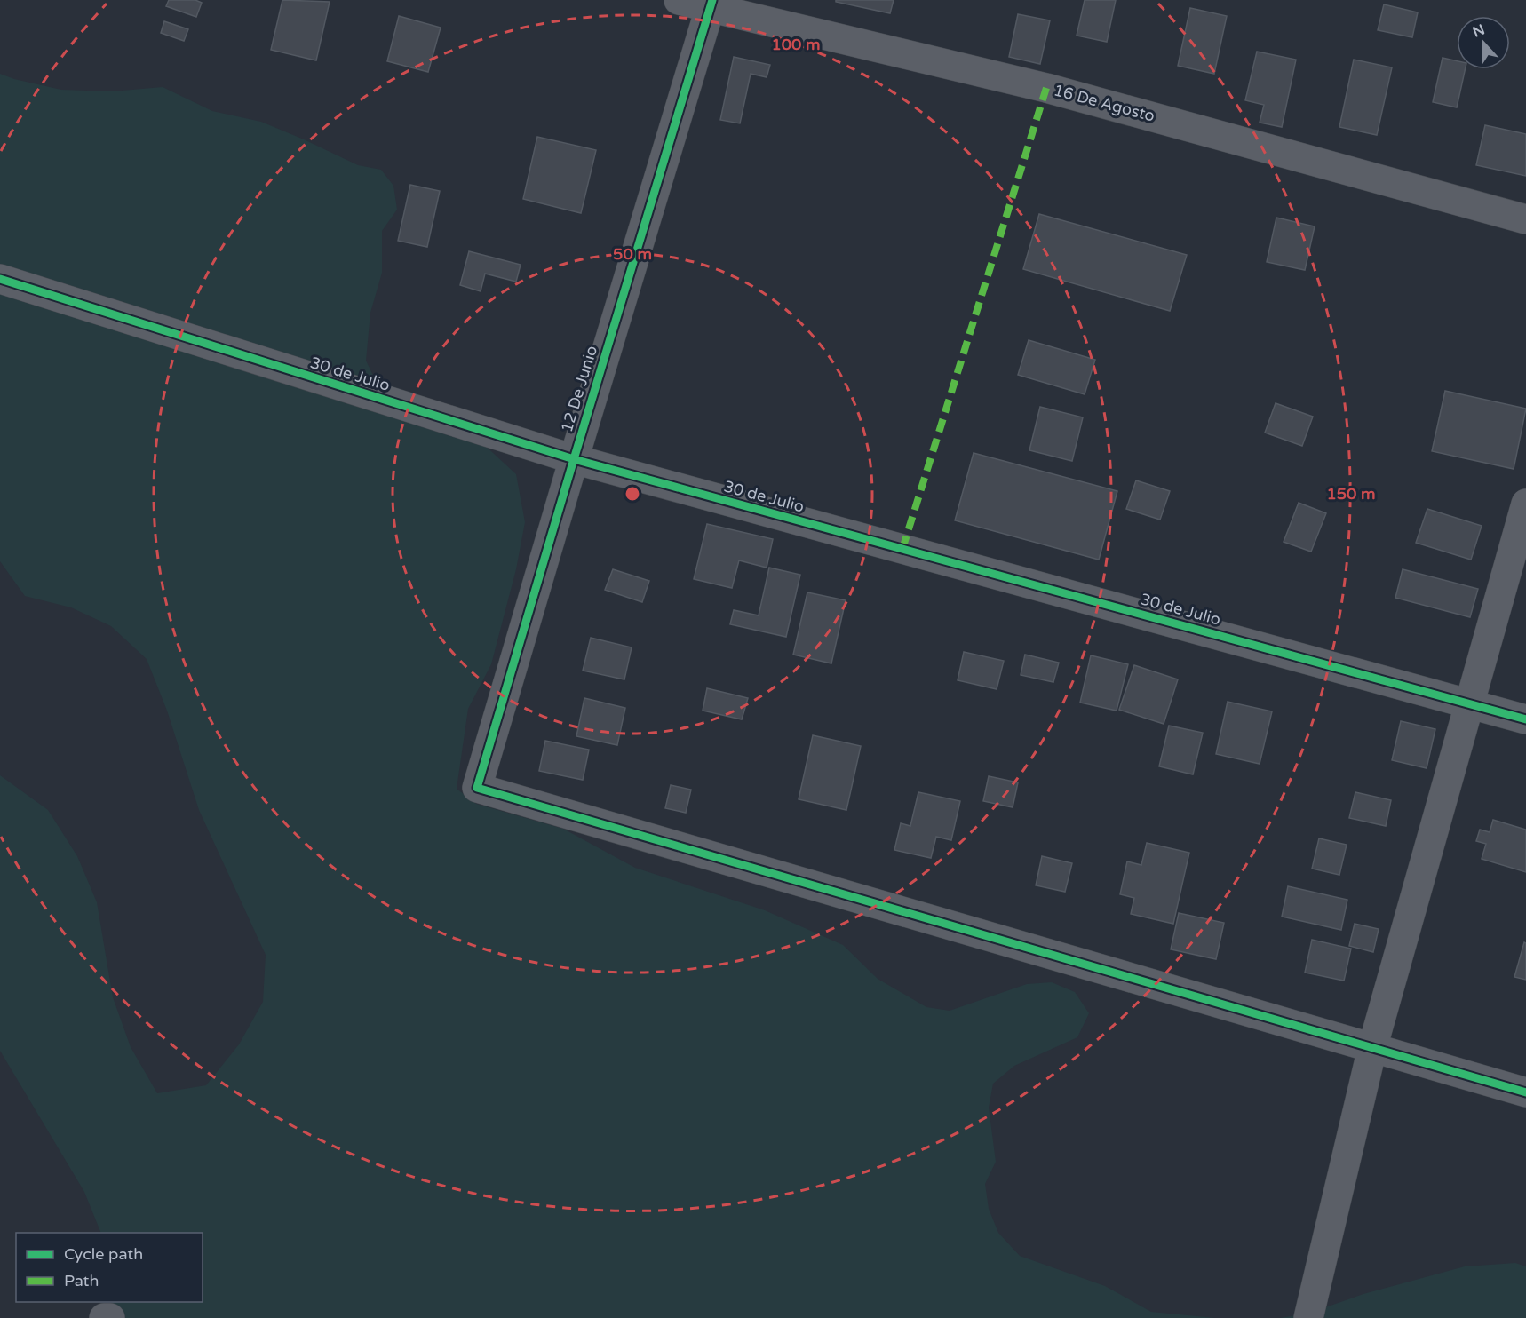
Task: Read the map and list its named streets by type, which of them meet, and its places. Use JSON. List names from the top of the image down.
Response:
{
  "streets": {
    "street": ["16 De Agosto", "30 de Julio", "12 De Junio"]
  },
  "crossings": [
    ["16 De Agosto", "12 De Junio"],
    ["30 de Julio", "12 De Junio"]
  ],
  "legend": ["Cycle path", "Path"],
  "north": "top",
  "rings": ["100 m", "50 m", "150 m"]
}
